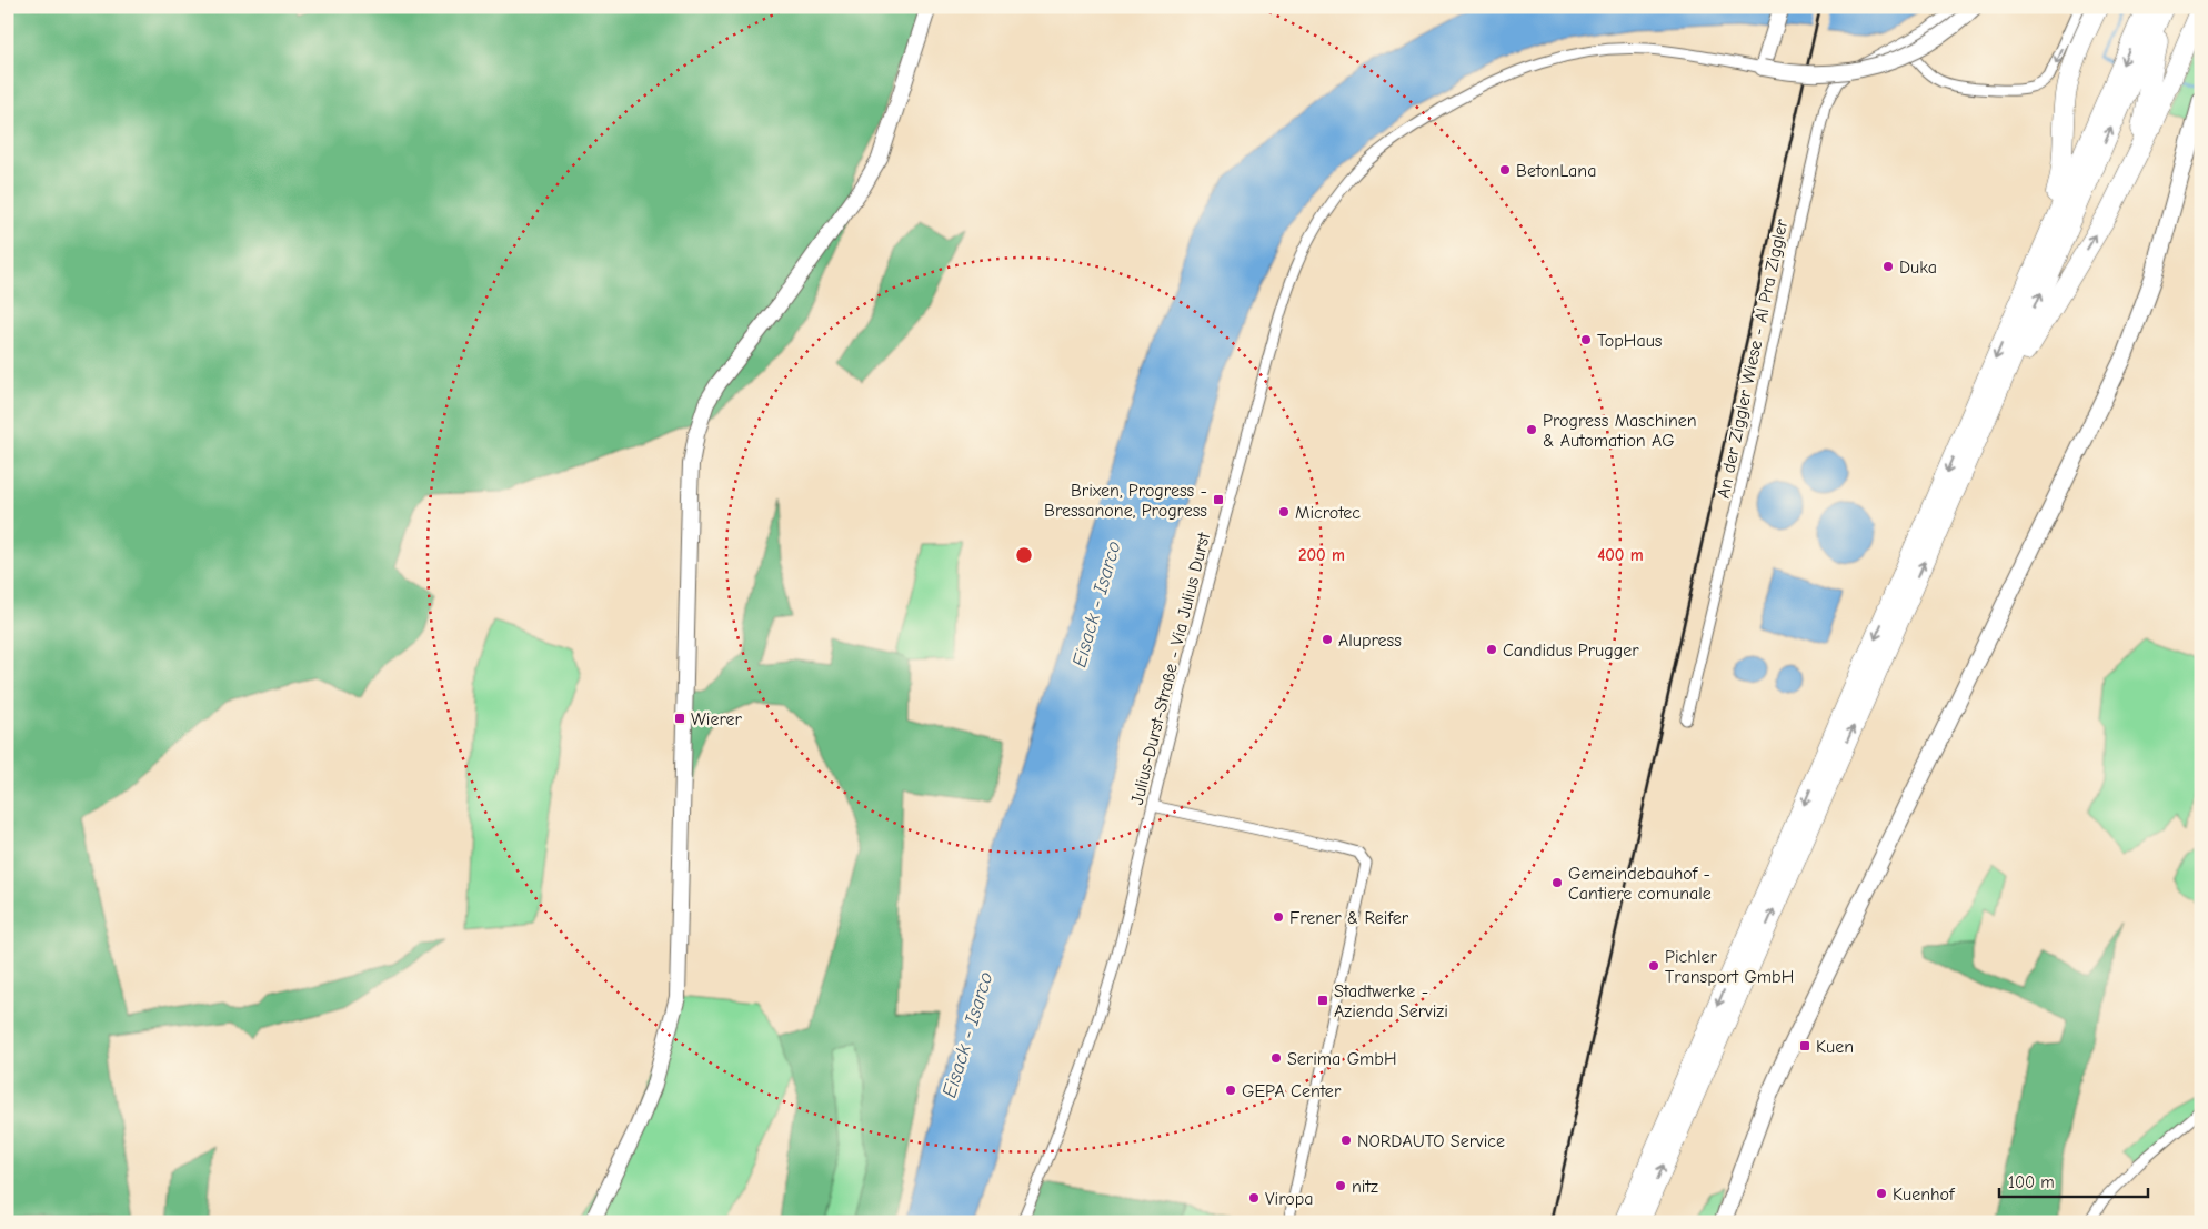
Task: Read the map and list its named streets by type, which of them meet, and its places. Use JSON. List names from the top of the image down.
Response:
{
  "streets": {
    "street": ["An der Ziggler Wiese - Al Pra Ziggler", "Julius-Durst-Straße - Via Julius Durst"]
  },
  "water": ["Eisack - Isarco"],
  "places": {
    "other": [
      "BetonLana",
      "Duka",
      "TopHaus",
      "Progress Maschinen & Automation AG",
      "Microtec",
      "Alupress",
      "Candidus Prugger",
      "Gemeindebauhof - Cantiere comunale",
      "Frener & Reifer",
      "Pichler Transport GmbH",
      "Serima GmbH",
      "GEPA Center",
      "NORDAUTO Service",
      "nitz",
      "Kuenhof",
      "Viropa"
    ],
    "transit": [
      "Brixen, Progress - Bressanone, Progress",
      "Wierer",
      "Stadtwerke - Azienda Servizi",
      "Kuen"
    ]
  },
  "scale_bar": "100 m",
  "rings": ["200 m", "400 m"]
}
